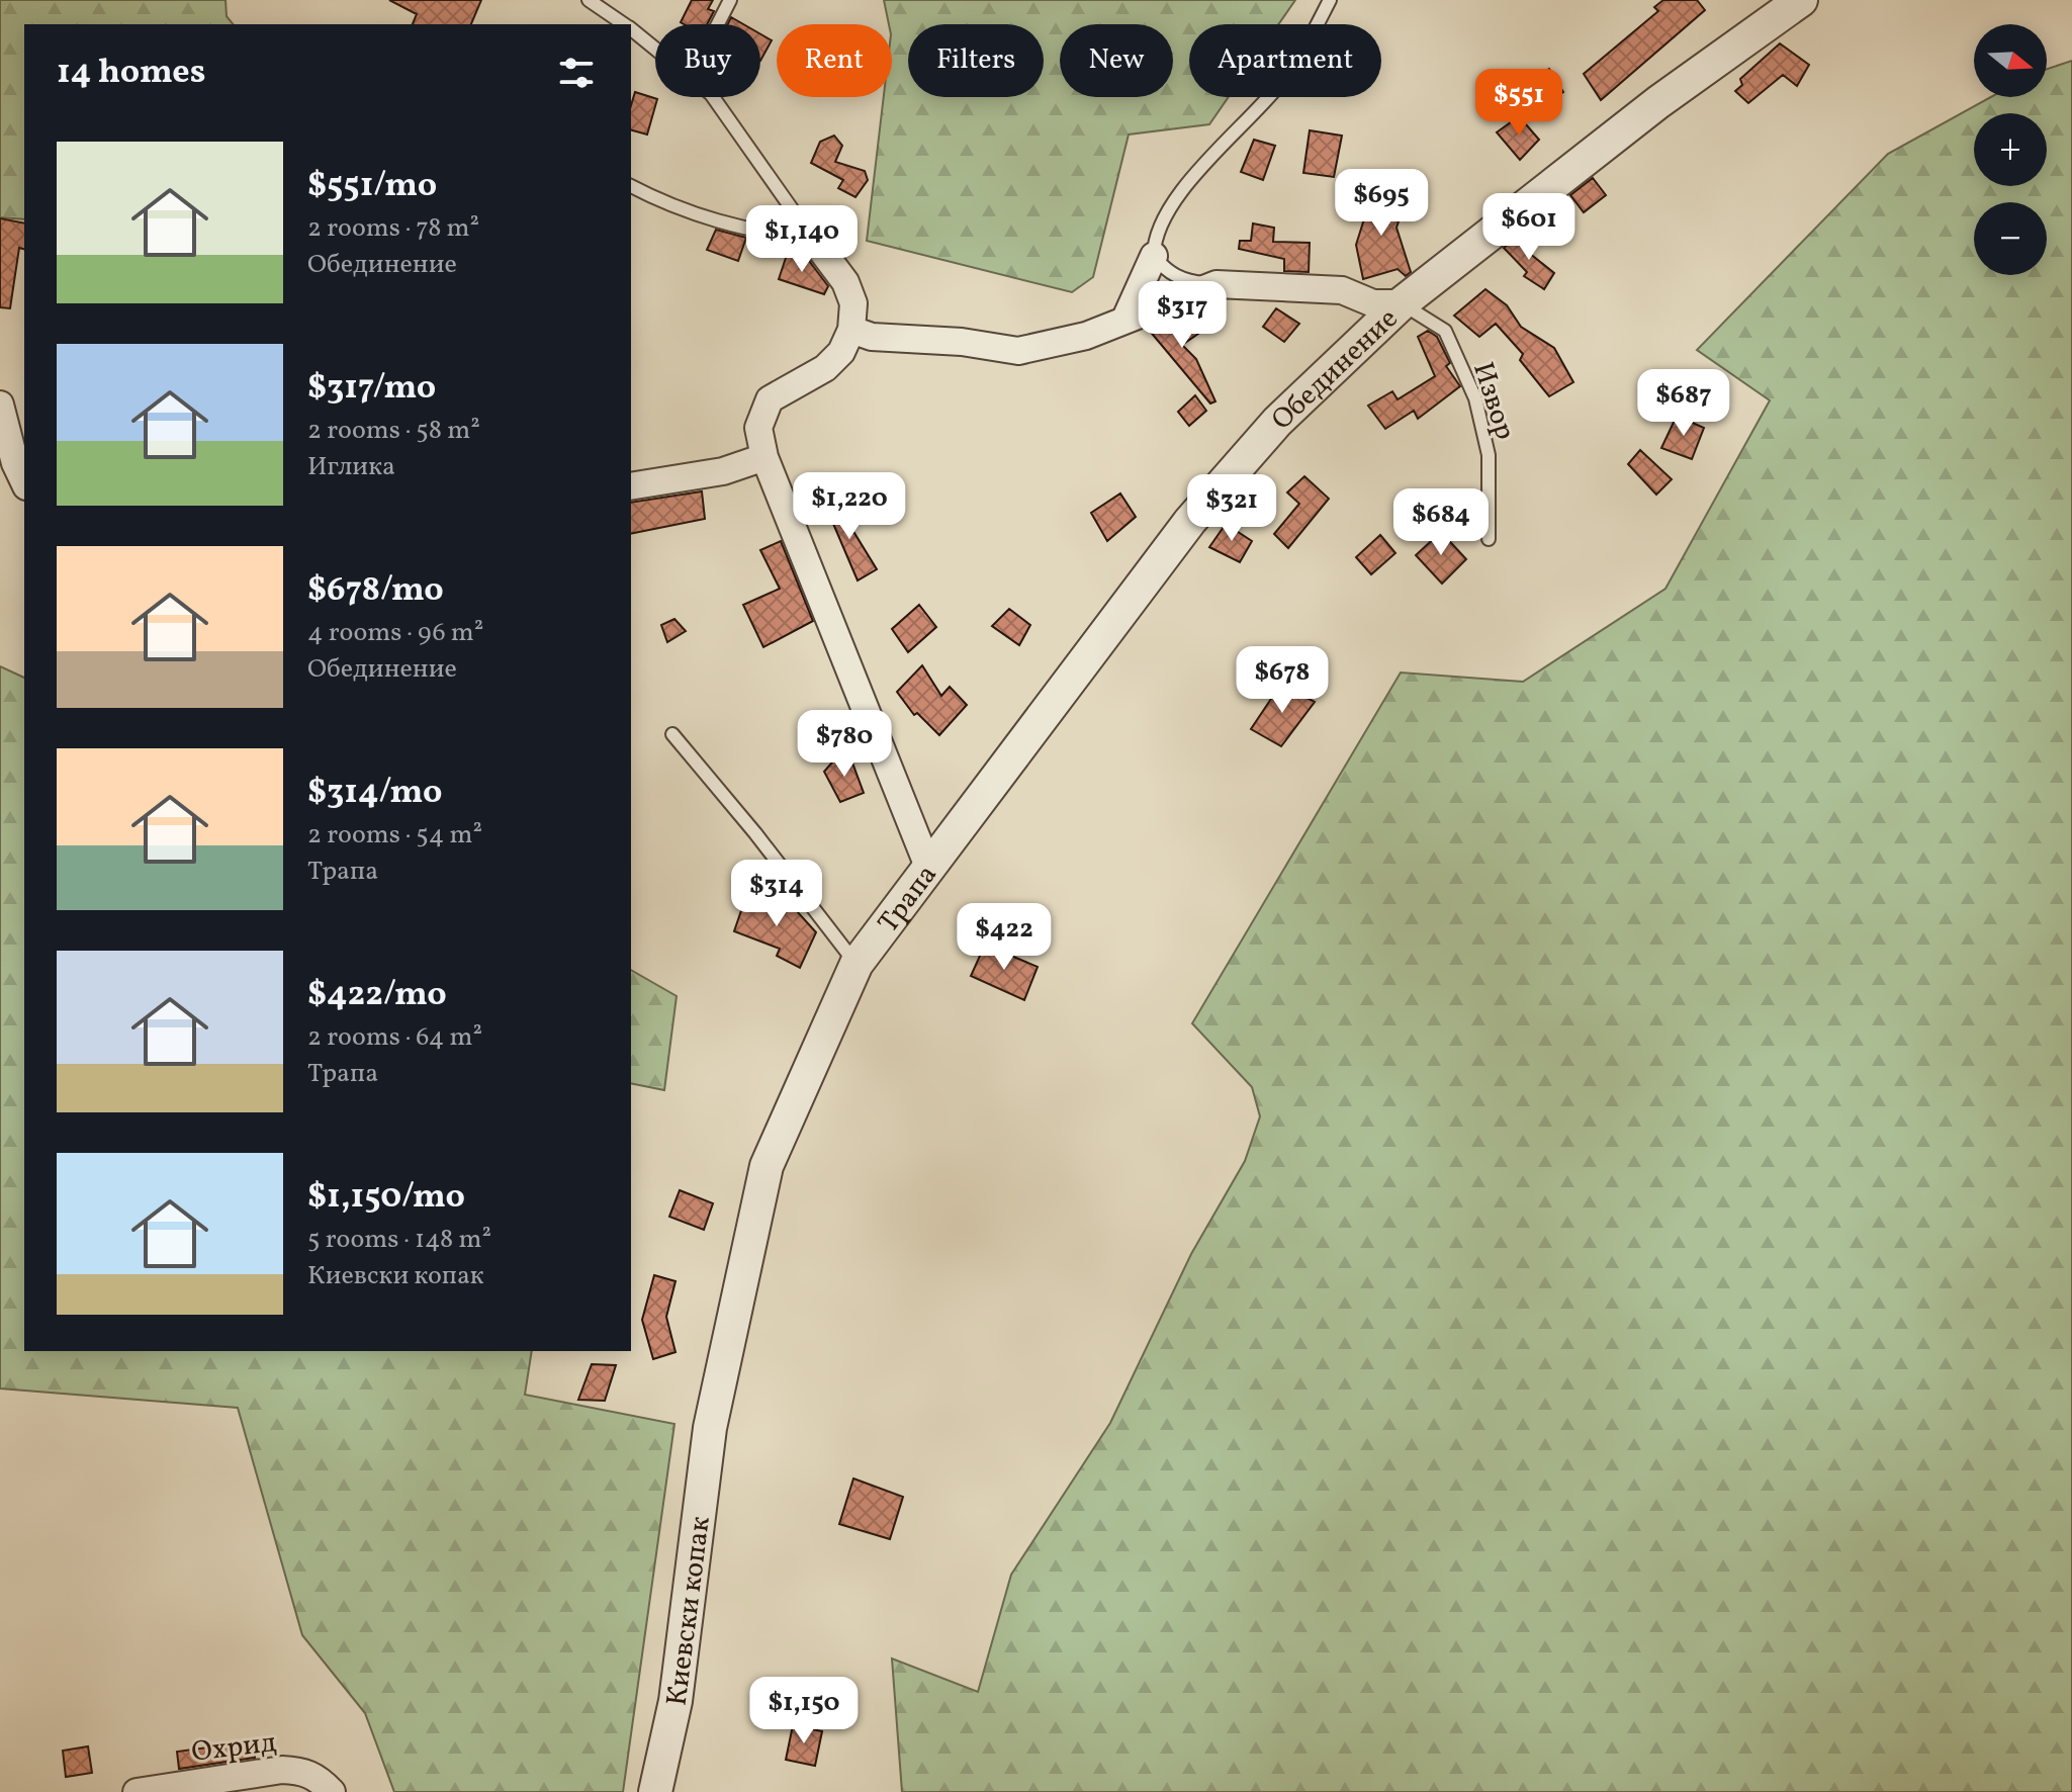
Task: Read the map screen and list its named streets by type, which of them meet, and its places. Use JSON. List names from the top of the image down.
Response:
{
  "streets": {
    "street": [
      "Обединение",
      "Трапа",
      "Киевски копак",
      "Охрид"
    ],
    "lane": ["Извор"]
  },
  "crossings": [
    ["Обединение", "Извор"],
    ["Обединение", "Трапа"],
    ["Трапа", "Киевски копак"]
  ],
  "north": "right",
  "page": {
    "map_buttons": ["+", "−"],
    "chip": [
      "Buy",
      "Rent",
      "Filters",
      "New",
      "Apartment"
    ],
    "heading": "14 homes",
    "price": [
      "$551",
      "$695",
      "$601",
      "$1,140",
      "$317",
      "$687",
      "$1,220",
      "$321",
      "$684",
      "$678",
      "$780",
      "$314",
      "$422",
      "$1,150"
    ],
    "list": [
      {
        "name": "$551/mo",
        "note": "2 rooms · 78 m² · Обединение"
      },
      {
        "name": "$317/mo",
        "note": "2 rooms · 58 m² · Иглика"
      },
      {
        "name": "$678/mo",
        "note": "4 rooms · 96 m² · Обединение"
      },
      {
        "name": "$314/mo",
        "note": "2 rooms · 54 m² · Трапа"
      },
      {
        "name": "$422/mo",
        "note": "2 rooms · 64 m² · Трапа"
      },
      {
        "name": "$1,150/mo",
        "note": "5 rooms · 148 m² · Киевски копак"
      }
    ]
  }
}
